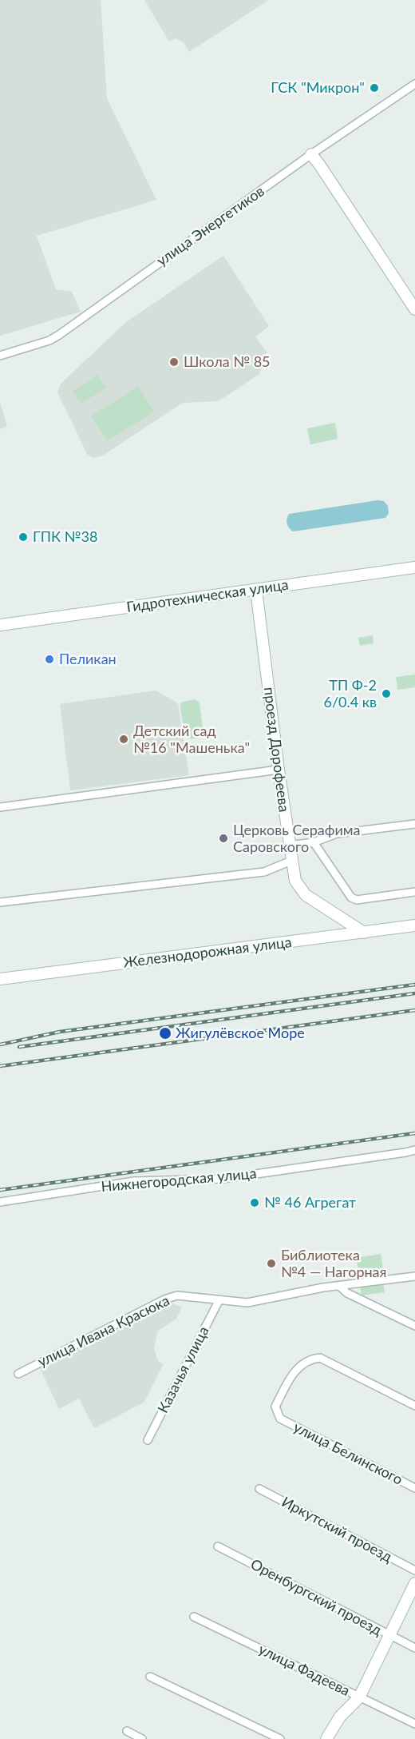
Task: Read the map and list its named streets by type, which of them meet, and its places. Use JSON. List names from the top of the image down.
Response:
{
  "streets": {
    "main road": ["Гидротехническая улица", "проезд Дорофеева", "Железнодорожная улица"],
    "street": [
      "улица Энергетиков",
      "Нижнегородская улица",
      "улица Ивана Красюка",
      "Казачья улица",
      "улица Белинского",
      "Иркутский проезд",
      "Оренбургский проезд",
      "улица Фадеева"
    ]
  },
  "crossings": [
    ["Гидротехническая улица", "проезд Дорофеева"],
    ["проезд Дорофеева", "Железнодорожная улица"],
    ["улица Ивана Красюка", "Казачья улица"]
  ],
  "places": [
    "ГСК \"Микрон\"",
    "Школа № 85",
    "ГПК №38",
    "Пеликан",
    "ТП Ф-2 6/0.4 кв",
    "Детский сад №16 \"Машенька\"",
    "Церковь Серафима Саровского",
    "Жигулёвское Море",
    "№ 46 Агрегат",
    "Библиотека №4 — Нагорная"
  ]
}
